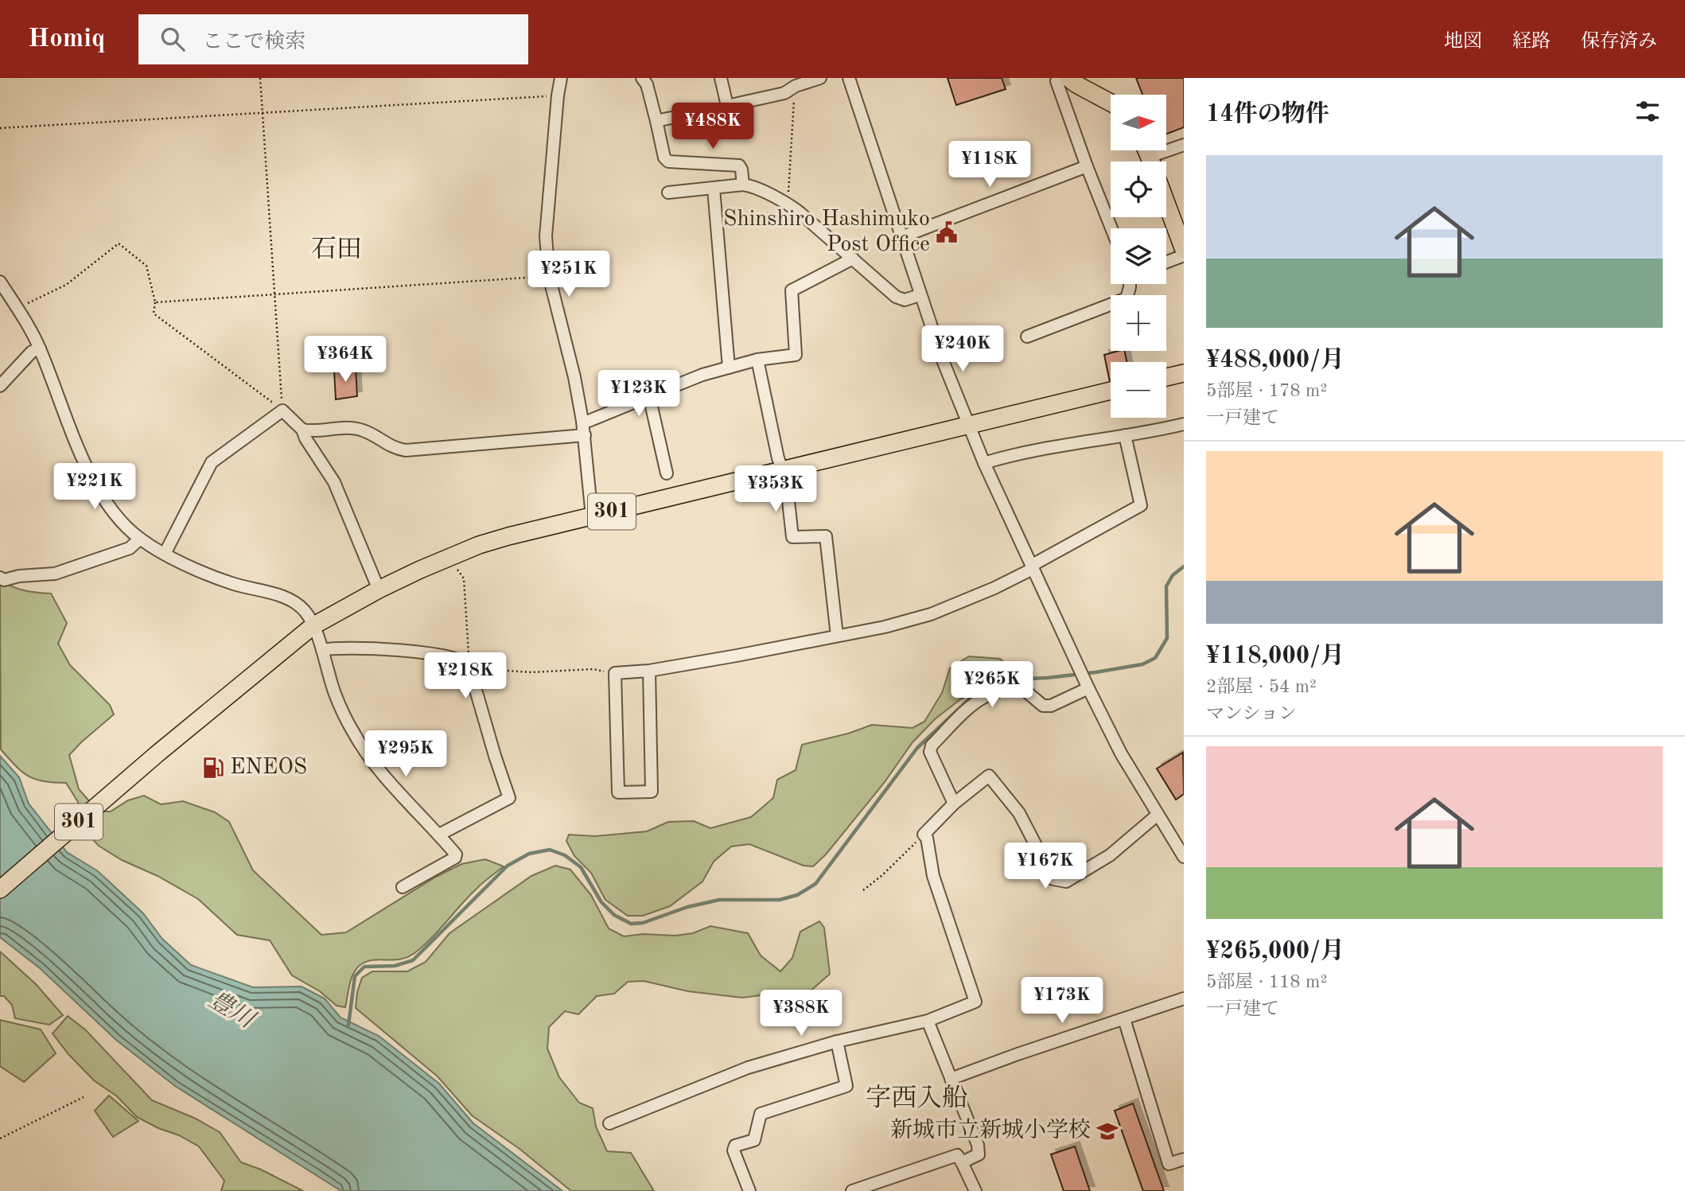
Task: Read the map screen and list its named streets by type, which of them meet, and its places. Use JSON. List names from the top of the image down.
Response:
{
  "streets": {
    "highway": ["301"]
  },
  "districts": ["石田", "字西入船"],
  "water": ["豊川"],
  "places": {
    "public building": ["Shinshiro Hashimuko Post Office"],
    "fuel station": ["ENEOS"],
    "school or university": ["新城市立新城小学校"]
  },
  "north": "right",
  "page": {
    "header": "Homiq",
    "search": "ここで検索",
    "nav": ["地図", "経路", "保存済み"],
    "heading": "14件の物件",
    "map_buttons": ["+", "−"],
    "price": [
      "¥488K",
      "¥118K",
      "¥251K",
      "¥240K",
      "¥364K",
      "¥123K",
      "¥221K",
      "¥353K",
      "¥218K",
      "¥265K",
      "¥295K",
      "¥167K",
      "¥173K",
      "¥388K"
    ],
    "list": [
      {
        "name": "¥488,000/月",
        "note": "5部屋 · 178 m² · 一戸建て"
      },
      {
        "name": "¥118,000/月",
        "note": "2部屋 · 54 m² · マンション"
      },
      {
        "name": "¥265,000/月",
        "note": "5部屋 · 118 m² · 一戸建て"
      }
    ]
  }
}
